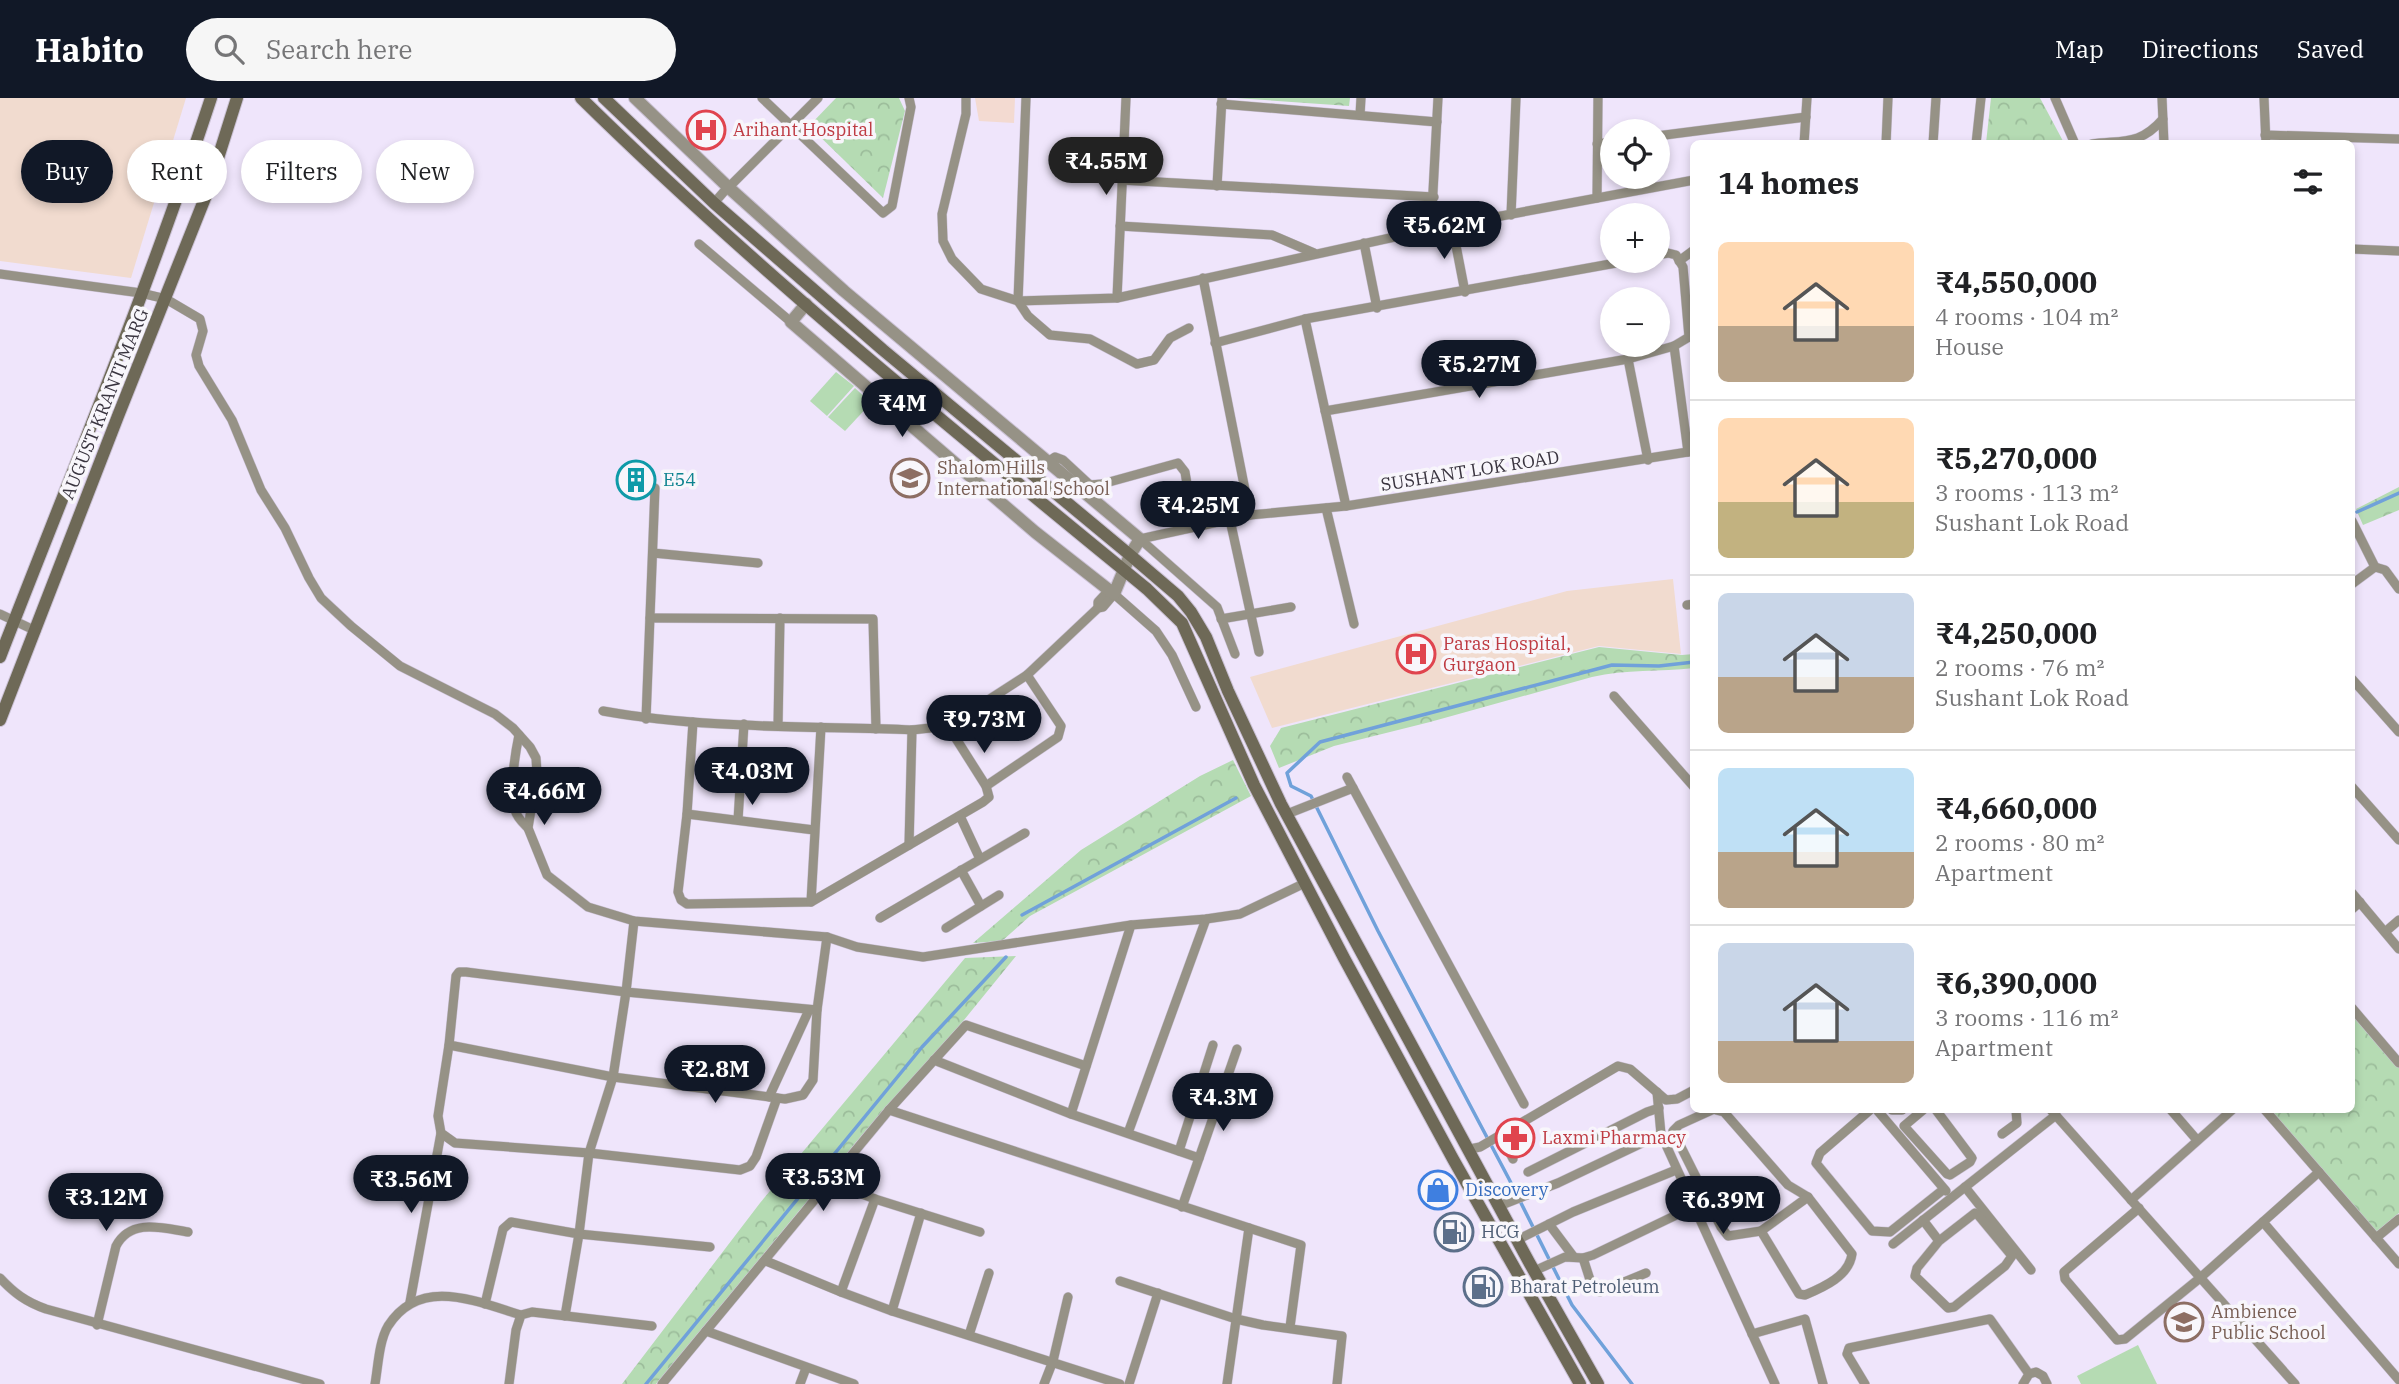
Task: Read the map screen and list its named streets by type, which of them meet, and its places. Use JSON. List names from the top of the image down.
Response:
{
  "streets": {
    "main road": ["AUGUST KRANTI MARG"],
    "street": ["SUSHANT LOK ROAD"]
  },
  "places": {
    "hospital": ["Arihant Hospital", "Paras Hospital, Gurgaon"],
    "school or university": ["Shalom Hills International School", "Ambience Public School"],
    "building": ["E54"],
    "pharmacy": ["Laxmi Pharmacy"],
    "shop": ["Discovery"],
    "fuel station": ["HCG", "Bharat Petroleum"]
  },
  "page": {
    "header": "Habito",
    "search": "Search here",
    "nav": ["Map", "Directions", "Saved"],
    "map_buttons": ["+", "−"],
    "price": [
      "₹4.55M",
      "₹5.62M",
      "₹5.27M",
      "₹4M",
      "₹4.25M",
      "₹9.73M",
      "₹4.03M",
      "₹4.66M",
      "₹2.8M",
      "₹4.3M",
      "₹3.53M",
      "₹3.56M",
      "₹3.12M",
      "₹6.39M"
    ],
    "chip": [
      "Buy",
      "Rent",
      "Filters",
      "New"
    ],
    "heading": "14 homes",
    "list": [
      {
        "name": "₹4,550,000",
        "note": "4 rooms · 104 m² · House"
      },
      {
        "name": "₹5,270,000",
        "note": "3 rooms · 113 m² · Sushant Lok Road"
      },
      {
        "name": "₹4,250,000",
        "note": "2 rooms · 76 m² · Sushant Lok Road"
      },
      {
        "name": "₹4,660,000",
        "note": "2 rooms · 80 m² · Apartment"
      },
      {
        "name": "₹6,390,000",
        "note": "3 rooms · 116 m² · Apartment"
      }
    ]
  }
}
